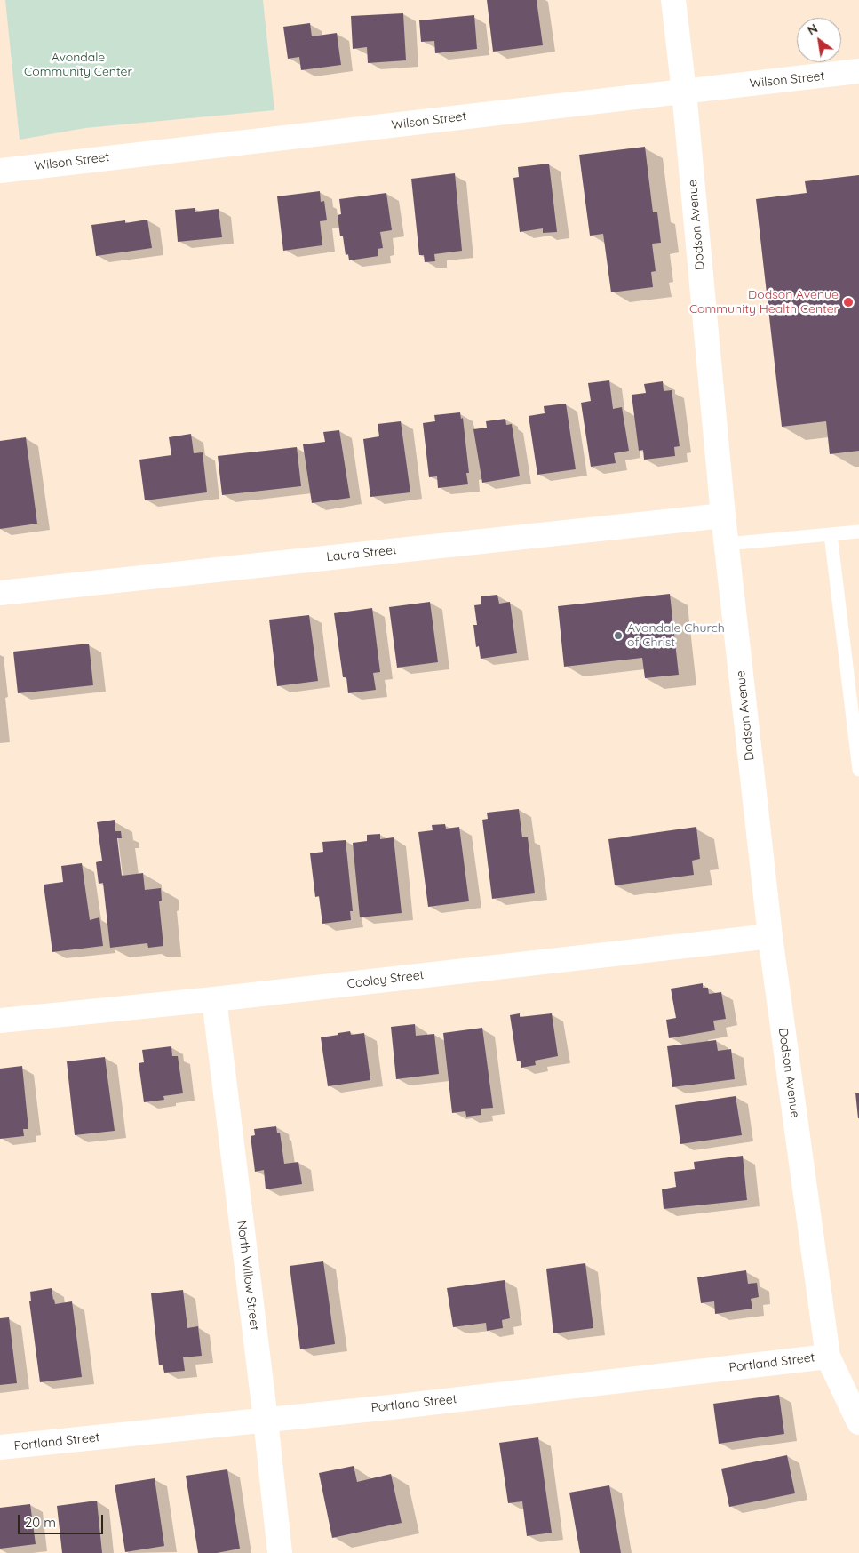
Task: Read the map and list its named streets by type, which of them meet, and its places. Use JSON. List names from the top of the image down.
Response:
{
  "streets": {
    "street": [
      "Wilson Street",
      "Dodson Avenue",
      "Laura Street",
      "Cooley Street",
      "North Willow Street",
      "Portland Street"
    ]
  },
  "crossings": [
    ["Wilson Street", "Dodson Avenue"],
    ["Dodson Avenue", "Laura Street"],
    ["Dodson Avenue", "Cooley Street"],
    ["Dodson Avenue", "Portland Street"],
    ["Cooley Street", "North Willow Street"],
    ["North Willow Street", "Portland Street"]
  ],
  "parks": ["Avondale Community Center"],
  "places": ["Dodson Avenue Community Health Center", "Avondale Church of Christ"],
  "scale_bar": "20 m",
  "north": "top left"
}
